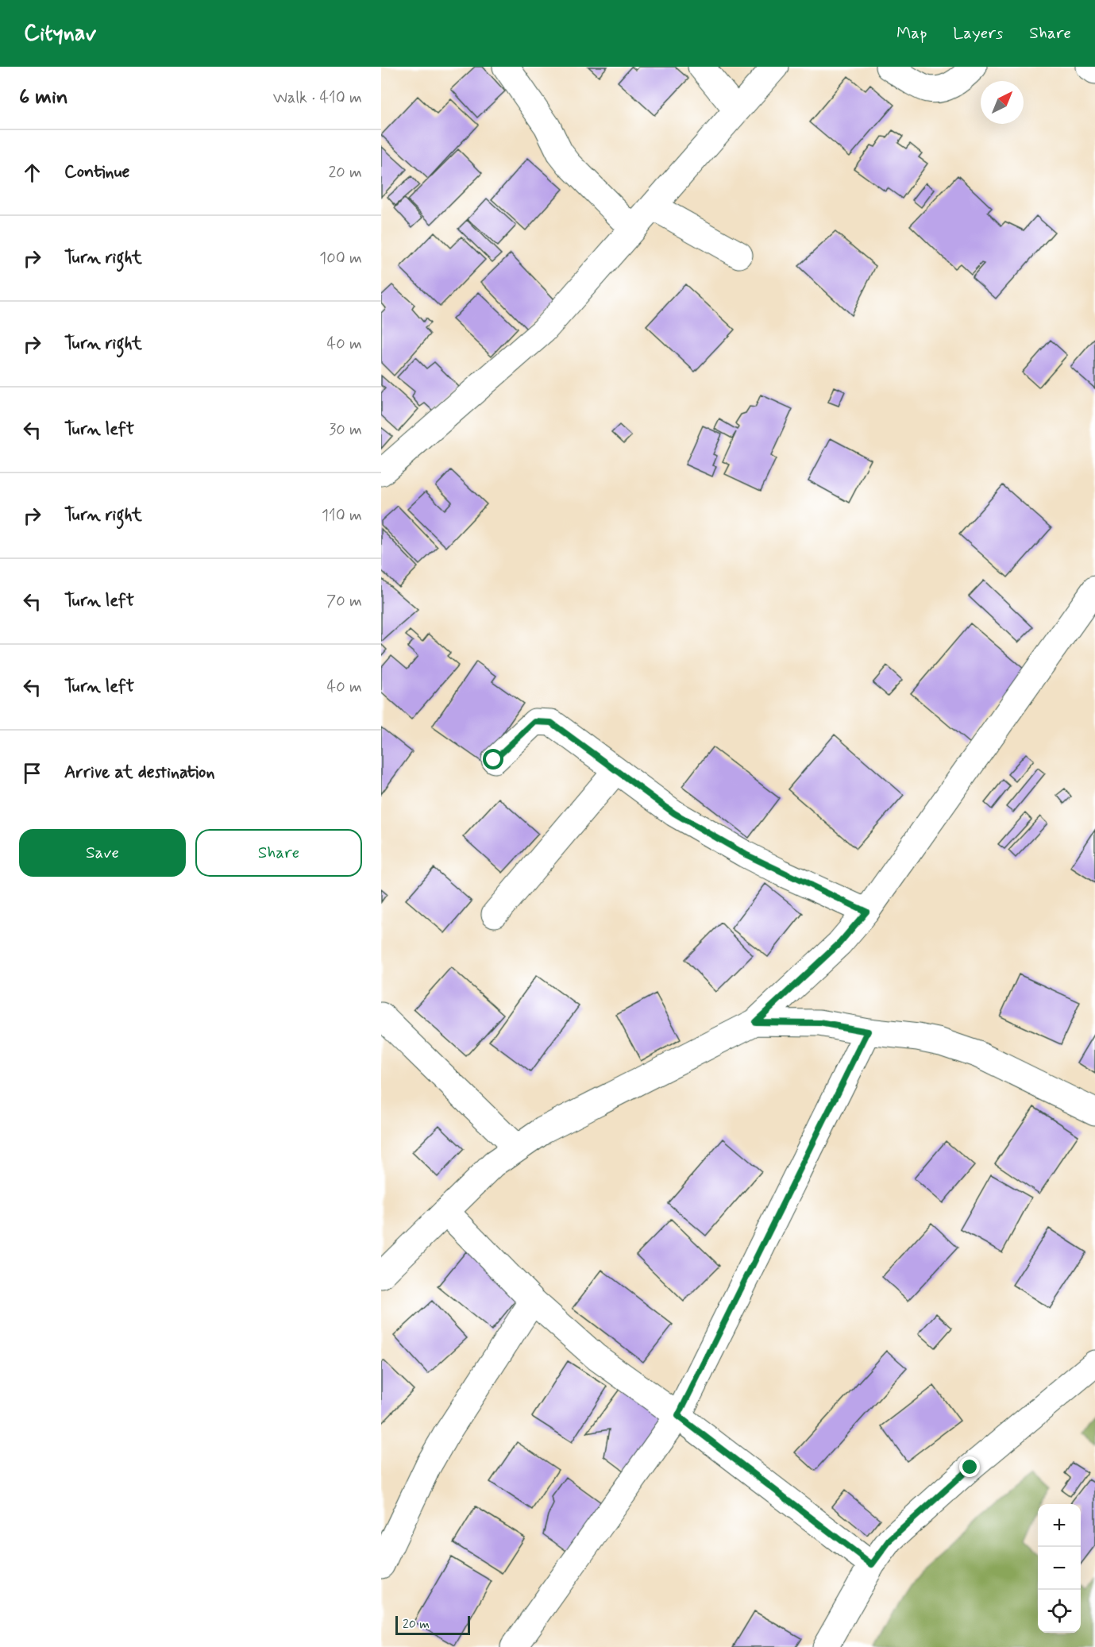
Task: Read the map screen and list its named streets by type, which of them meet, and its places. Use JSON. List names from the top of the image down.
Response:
{
  "scale_bar": "20 m",
  "north": "top right",
  "page": {
    "header": "Citynav",
    "nav": ["Map", "Layers", "Share"],
    "heading": ["6 min", "Walk · 410 m"],
    "list": [
      ["Continue", "20 m"],
      ["Turn right", "100 m"],
      ["Turn right", "40 m"],
      ["Turn left", "30 m"],
      ["Turn right", "110 m"],
      ["Turn left", "70 m"],
      ["Turn left", "40 m"],
      "Arrive at destination"
    ],
    "buttons": ["Save", "Share"],
    "map_buttons": ["+", "−"],
    "scale": "20 m"
  }
}
